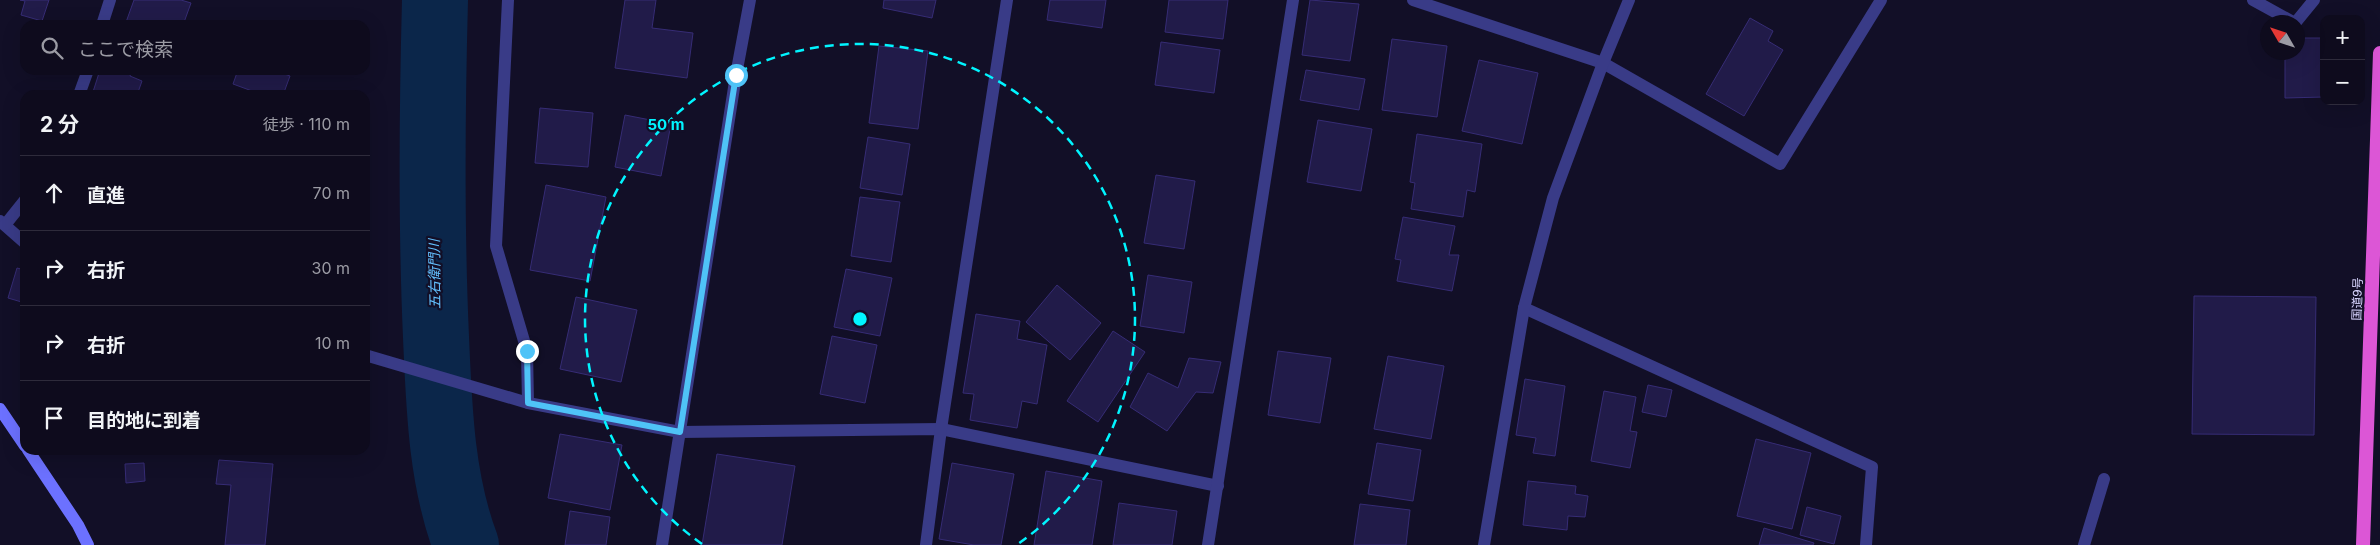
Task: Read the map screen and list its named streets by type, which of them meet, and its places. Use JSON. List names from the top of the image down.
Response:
{
  "streets": {
    "highway": ["国道9号"]
  },
  "water": ["五右衛門川"],
  "north": "top left",
  "page": {
    "map_buttons": ["+", "−"],
    "search": "ここで検索",
    "heading": ["2 分", "徒歩 · 110 m"],
    "list": [
      ["直進", "70 m"],
      ["右折", "30 m"],
      ["右折", "10 m"],
      "目的地に到着"
    ]
  },
  "rings": ["50 m"]
}
